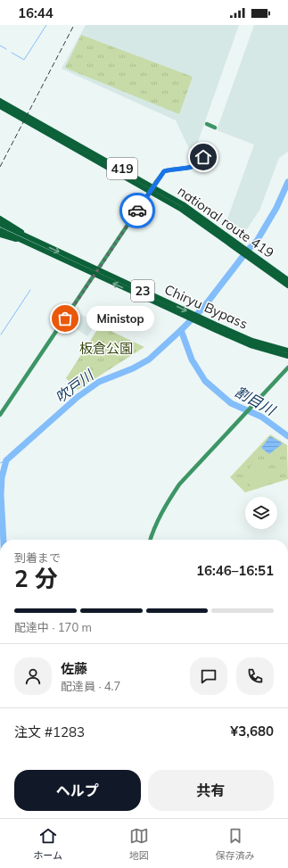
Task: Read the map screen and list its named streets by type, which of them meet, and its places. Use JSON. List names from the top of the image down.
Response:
{
  "streets": {
    "highway": [
      "419",
      "national route 419",
      "23",
      "Chiryu Bypass"
    ]
  },
  "water": ["吹戸川", "割目川"],
  "parks": ["板倉公園"],
  "places": ["Ministop"],
  "page": {
    "status": "16:44",
    "bubble": "Ministop",
    "heading": ["2 分", "到着まで", "16:46–16:51"],
    "panel": [
      "佐藤",
      "配達員 · 4.7",
      "注文 #1283",
      "¥3,680"
    ],
    "bar": "配達中 · 170 m",
    "buttons": ["ヘルプ", "共有"],
    "tabs": ["ホーム", "地図", "保存済み"]
  }
}
